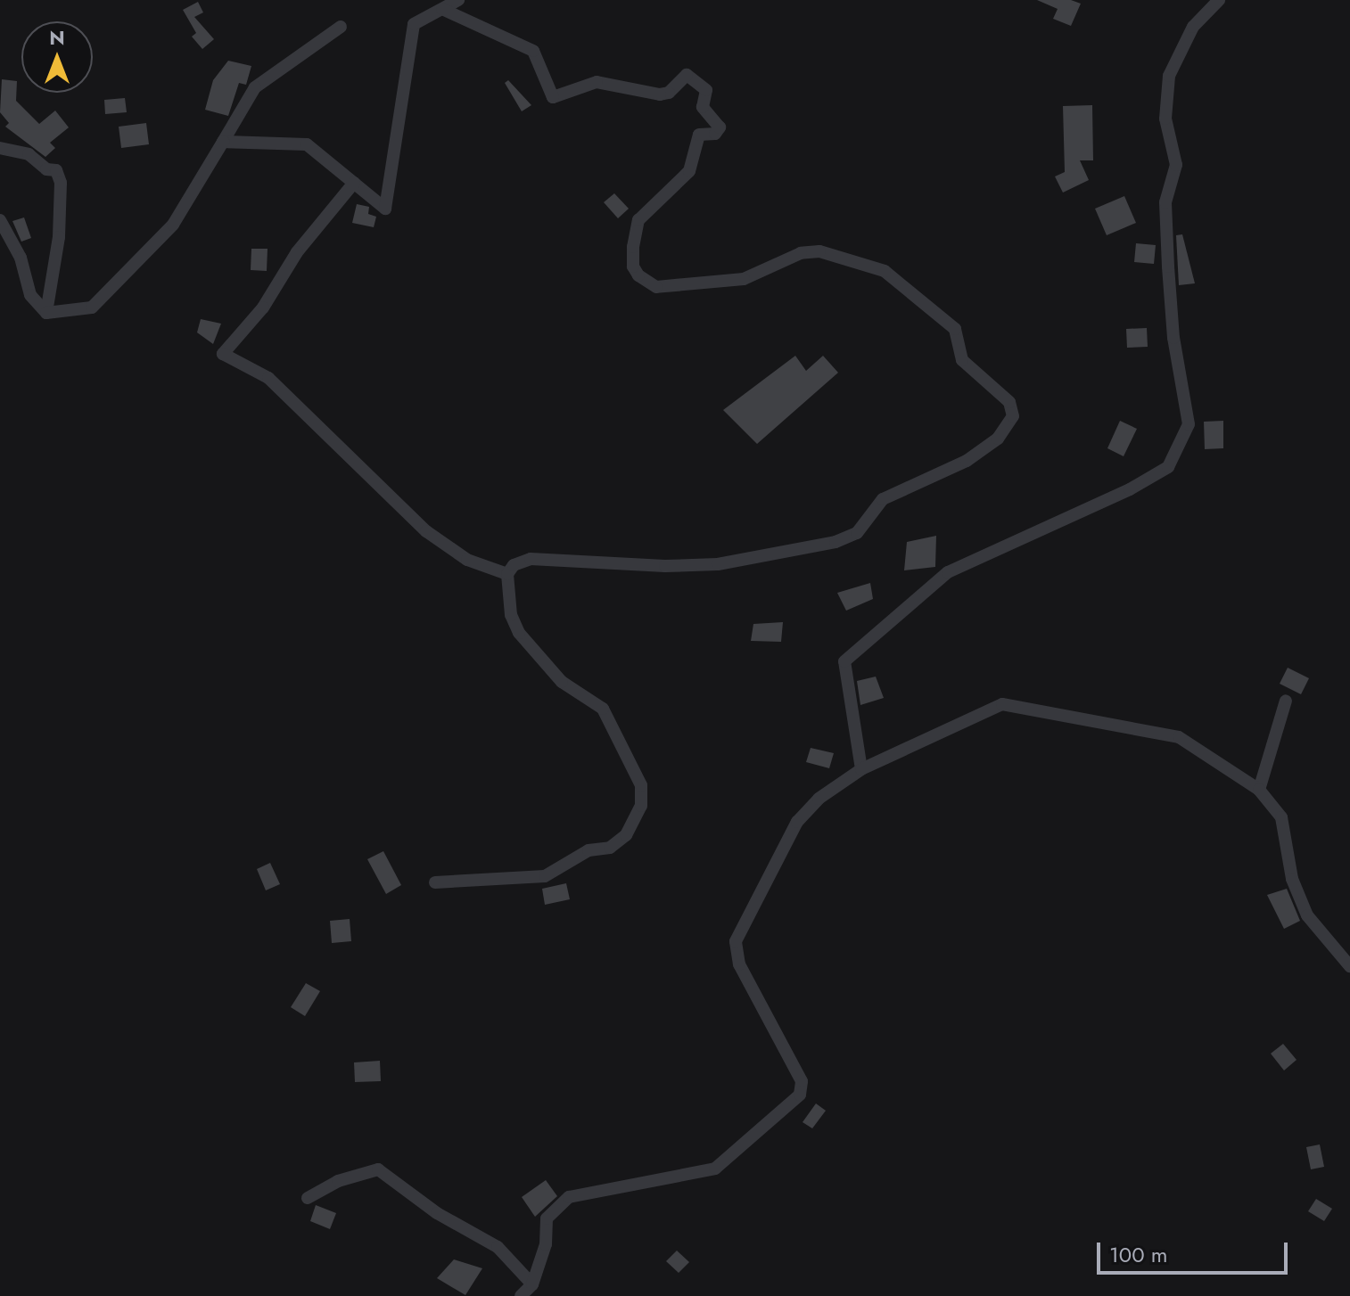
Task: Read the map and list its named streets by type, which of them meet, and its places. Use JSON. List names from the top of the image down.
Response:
{
  "scale_bar": "100 m",
  "north": "top"
}
